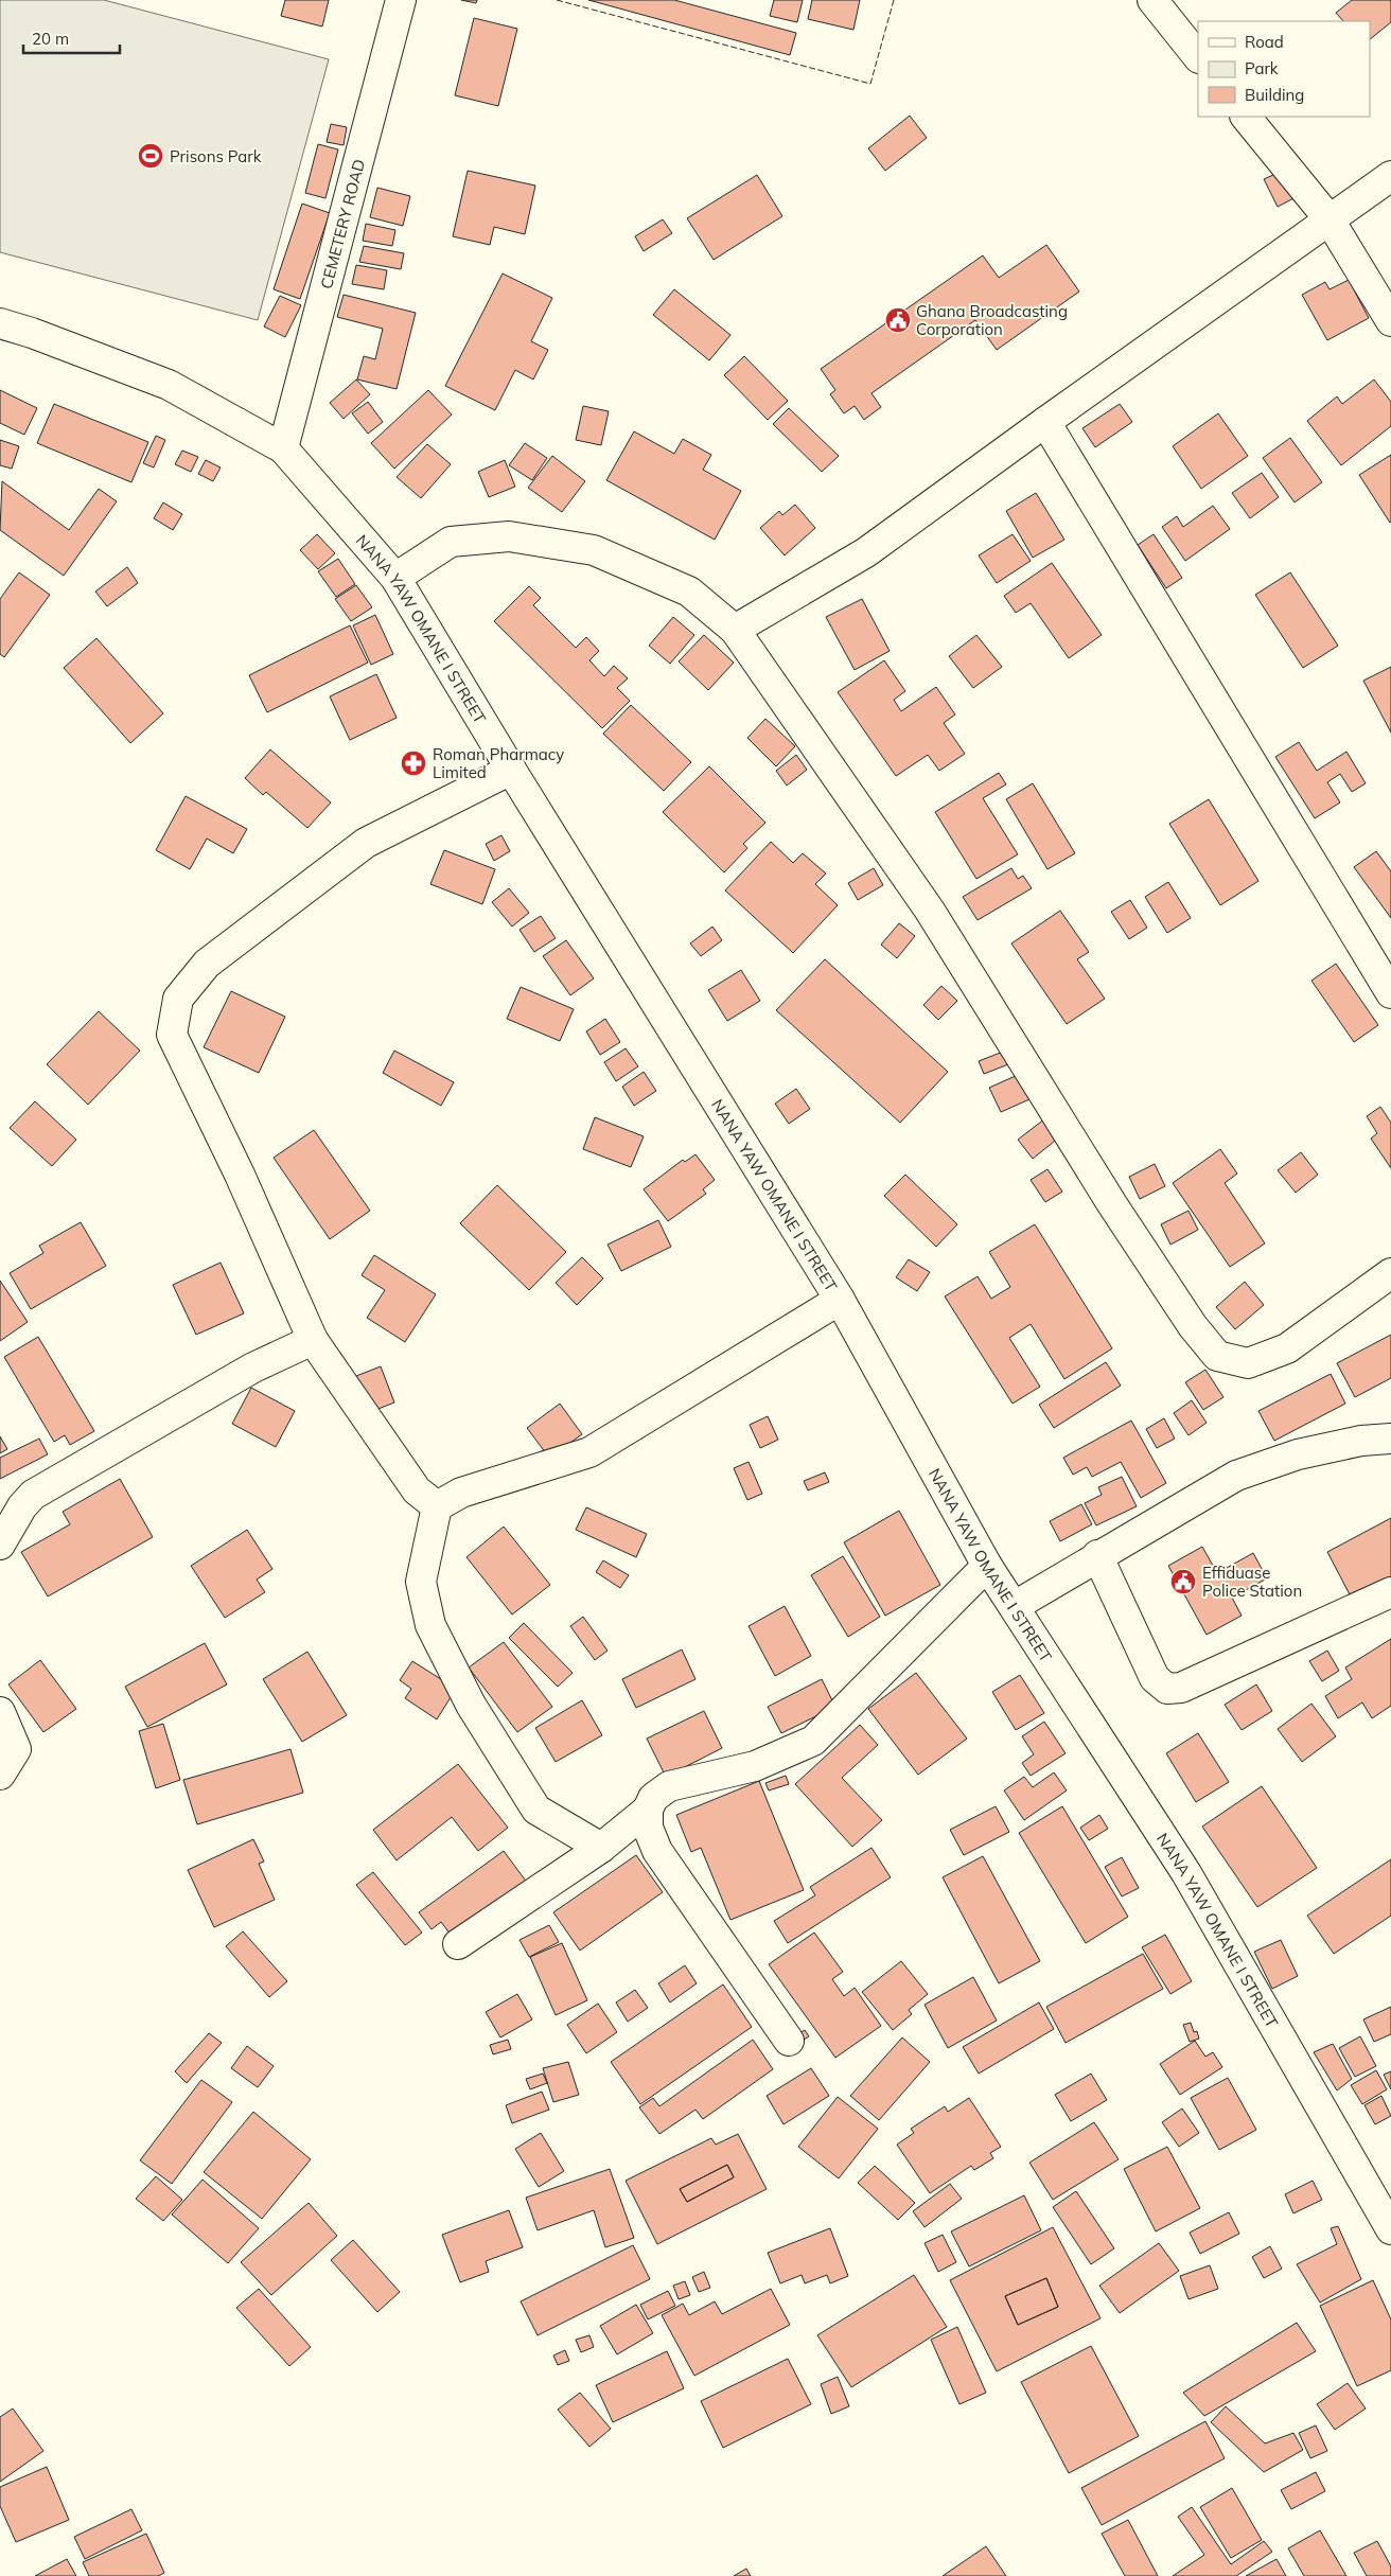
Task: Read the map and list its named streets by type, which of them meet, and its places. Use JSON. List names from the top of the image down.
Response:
{
  "streets": {
    "street": ["CEMETERY ROAD", "NANA YAW OMANE I STREET"]
  },
  "crossings": [
    ["CEMETERY ROAD", "NANA YAW OMANE I STREET"]
  ],
  "places": {
    "sports": ["Prisons Park"],
    "public building": ["Ghana Broadcasting Corporation", "Effiduase Police Station"],
    "pharmacy": ["Roman Pharmacy Limited"]
  },
  "legend": ["Road", "Park", "Building"],
  "scale_bar": "20 m"
}
